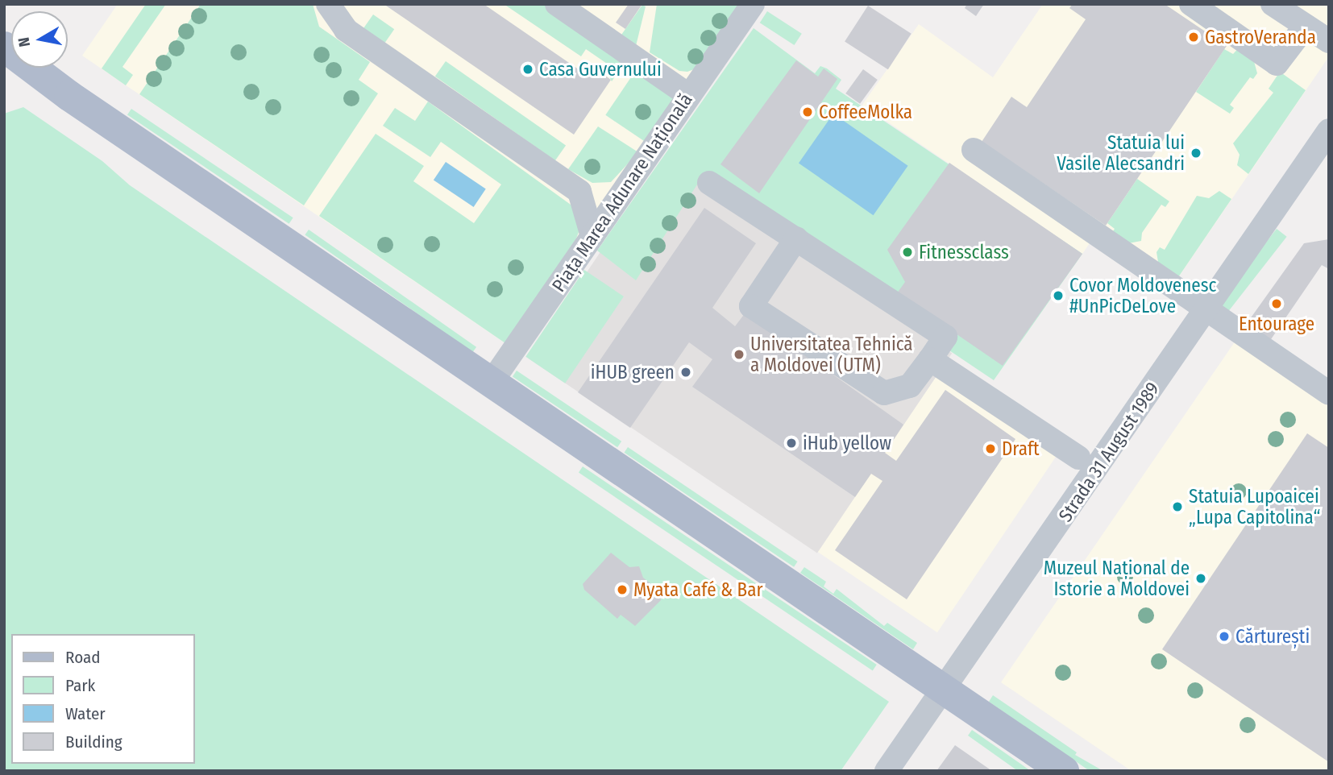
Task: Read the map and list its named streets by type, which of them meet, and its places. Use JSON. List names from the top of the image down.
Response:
{
  "streets": {
    "street": ["Piața Marea Adunare Națională", "Strada 31 August 1989"]
  },
  "places": [
    "GastroVeranda",
    "Casa Guvernului",
    "CoffeeMolka",
    "Statuia lui Vasile Alecsandri",
    "Fitnessclass",
    "Covor Moldovenesc #UnPicDeLove",
    "Entourage",
    "Universitatea Tehnică a Moldovei (UTM)",
    "iHUB green",
    "iHub yellow",
    "Draft",
    "Statuia Lupoaicei „Lupa Capitolina“",
    "Muzeul Național de Istorie a Moldovei",
    "Myata Café & Bar",
    "Cărturești"
  ],
  "legend": [
    "Road",
    "Park",
    "Water",
    "Building"
  ],
  "north": "left"
}
